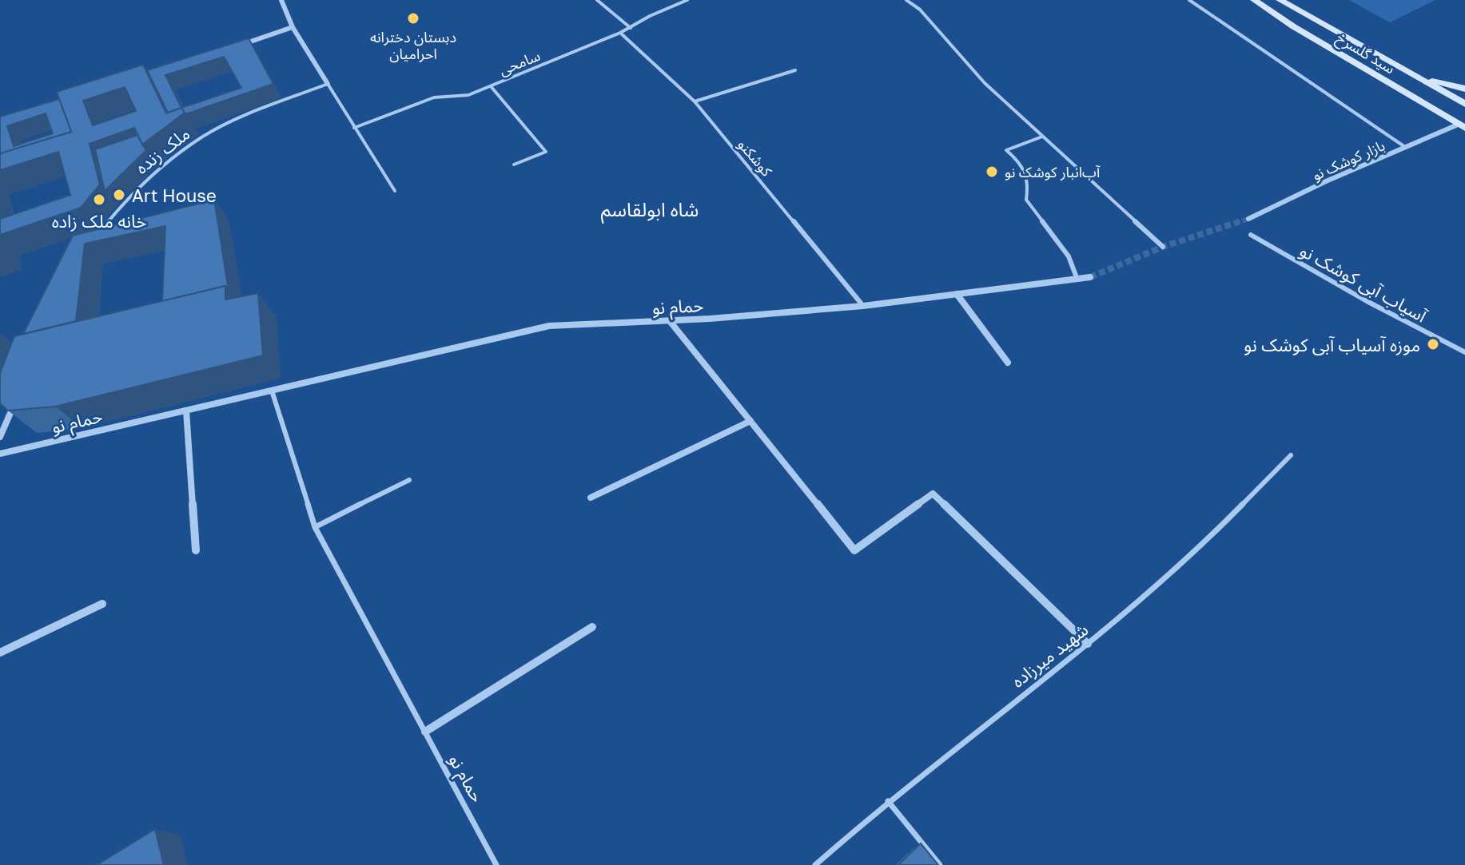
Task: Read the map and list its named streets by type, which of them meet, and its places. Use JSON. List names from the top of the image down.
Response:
{
  "streets": {
    "main road": ["سید گلسرخ"],
    "street": ["بازار کوشک نو", "حمام نو"],
    "lane": [
      "سامحی",
      "ملک زنده",
      "کوشکنو",
      "آسیاب آبی کوشک نو",
      "شهید میرزاده"
    ]
  },
  "crossings": [
    ["سید گلسرخ", "بازار کوشک نو"],
    ["سامحی", "کوشکنو"],
    ["کوشکنو", "حمام نو"]
  ],
  "districts": ["شاه ابولقاسم"],
  "places": [
    "دبستان دخترانه احرامیان",
    "آب‌انبار کوشک نو",
    "Art House",
    "خانه ملک زاده",
    "موزه آسیاب آبی کوشک نو"
  ]
}
